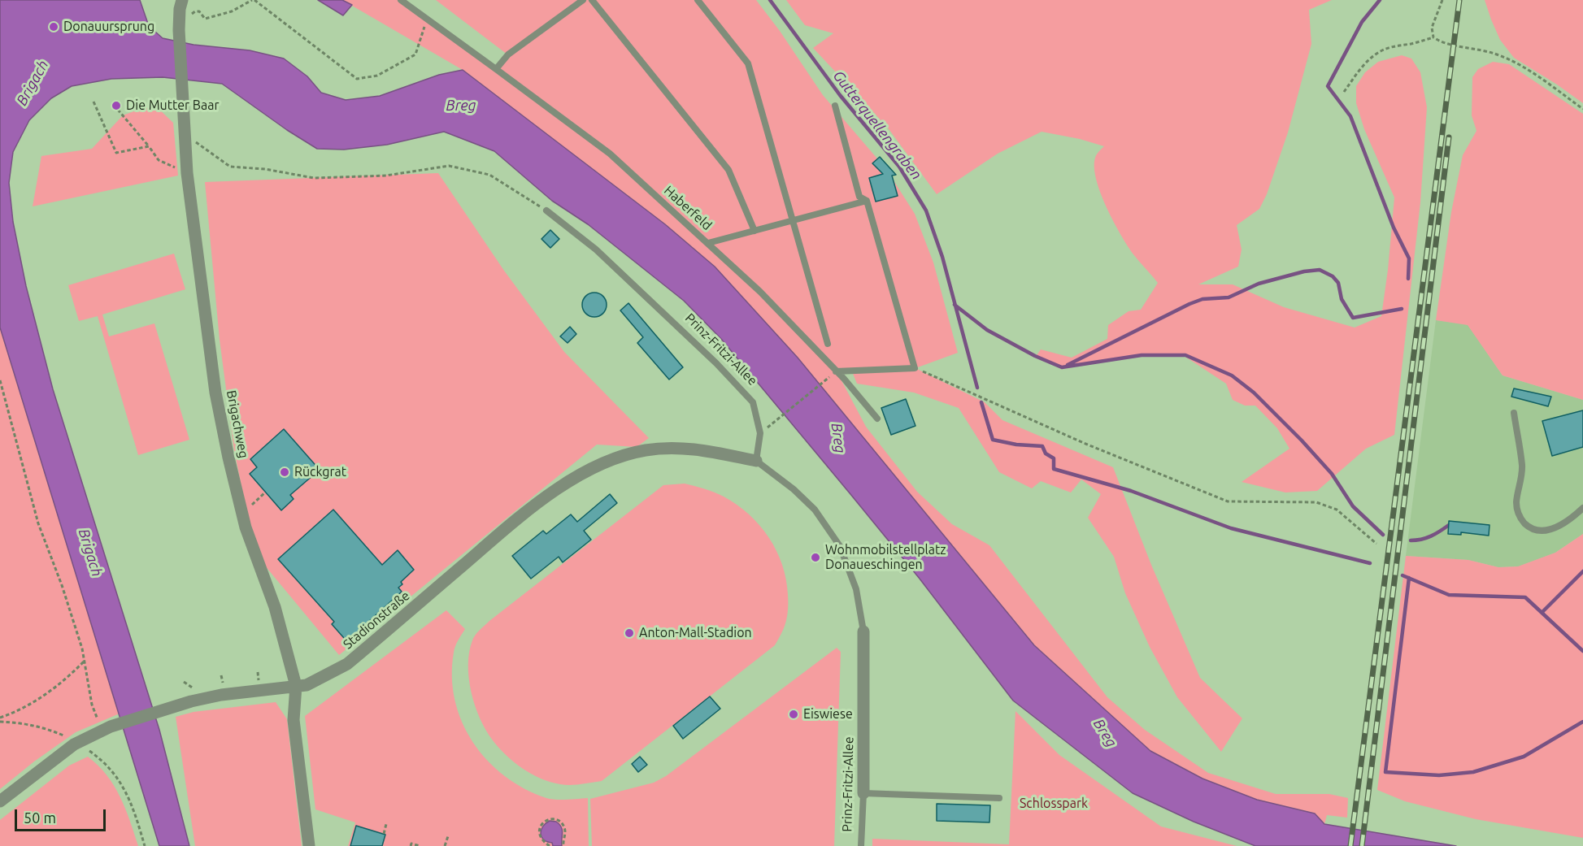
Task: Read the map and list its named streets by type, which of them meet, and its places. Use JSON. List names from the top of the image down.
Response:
{
  "streets": {
    "street": ["Prinz-Fritzi-Allee", "Brigachweg", "Stadionstraße"],
    "lane": ["Haberfeld"]
  },
  "crossings": [
    ["Prinz-Fritzi-Allee", "Stadionstraße"],
    ["Brigachweg", "Stadionstraße"]
  ],
  "water": ["Brigach", "Breg", "Gutterquellengraben"],
  "parks": ["Schlosspark"],
  "places": [
    "Donauursprung",
    "Die Mutter Baar",
    "Rückgrat",
    "Wohnmobilstellplatz Donaueschingen",
    "Anton-Mall-Stadion",
    "Eiswiese"
  ],
  "scale_bar": "50 m"
}
